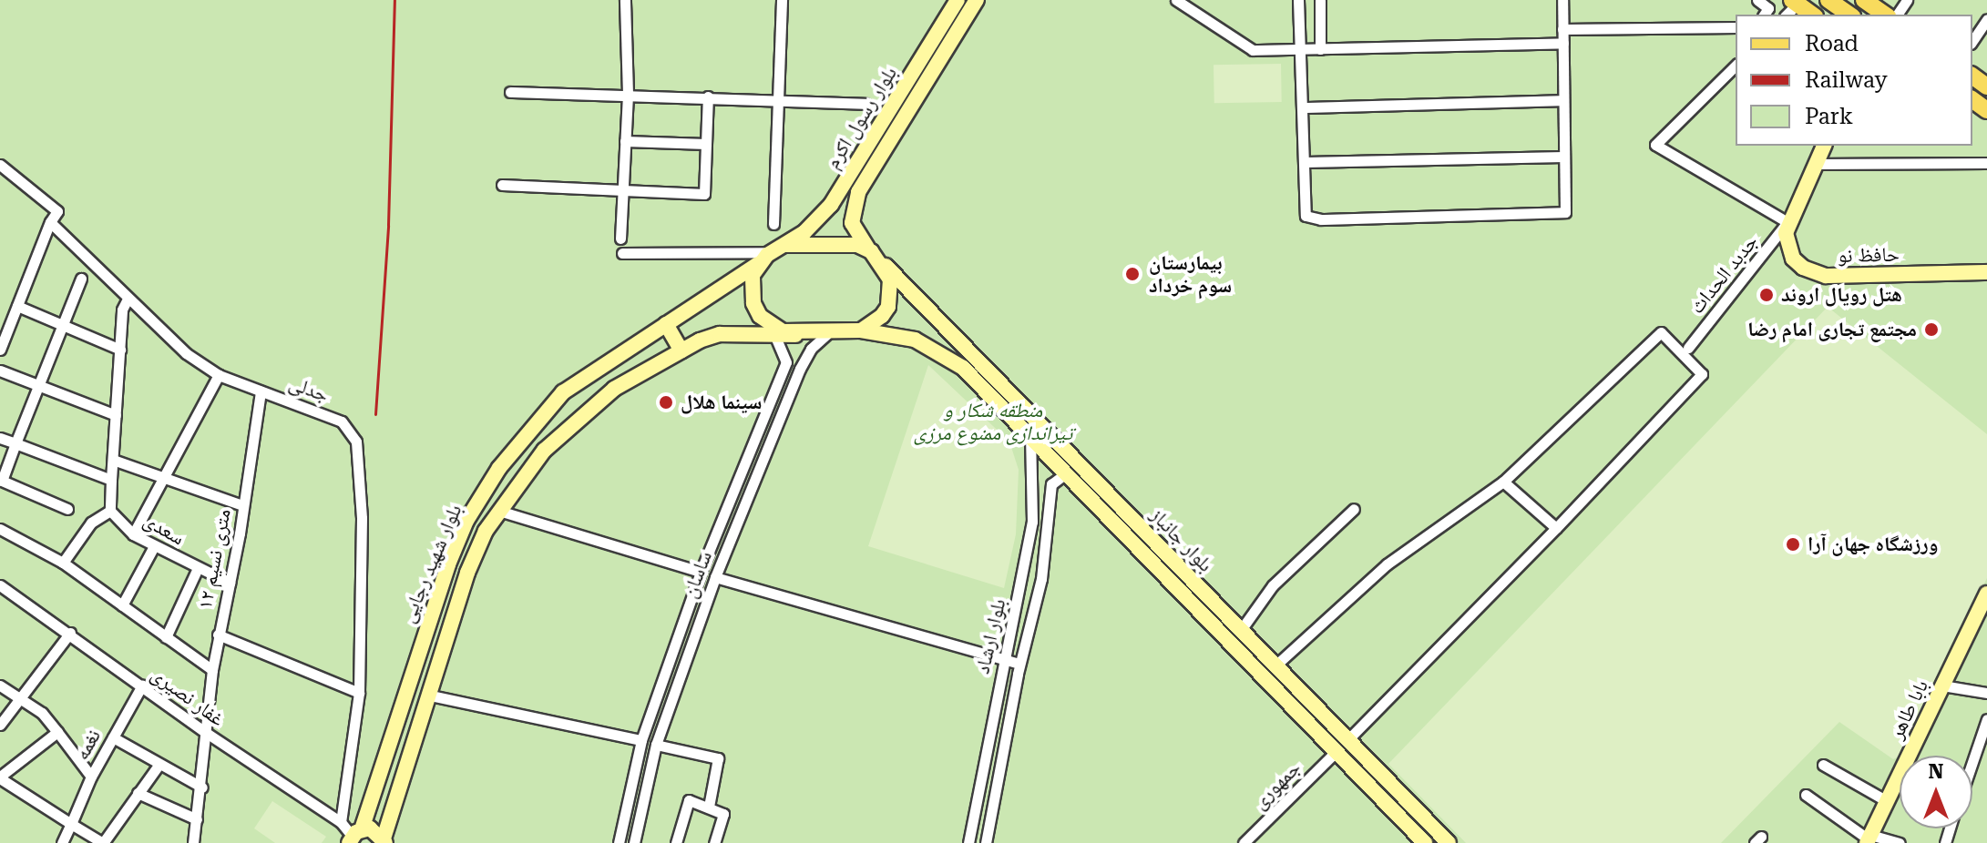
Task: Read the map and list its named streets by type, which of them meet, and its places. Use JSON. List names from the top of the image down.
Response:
{
  "streets": {
    "main road": [
      "بلوار رسول اکرم",
      "حافظ نو",
      "بلوار جانباز",
      "بلوار شهید رجایی",
      "بابا طاهر"
    ],
    "street": [
      "جدبد الحداث",
      "جدلی",
      "سعدی",
      "۱۲ متری نسیم",
      "ساسان",
      "بلوار ارشاد",
      "غفار نصیری",
      "نغمه",
      "جمهوری"
    ]
  },
  "crossings": [
    ["بلوار رسول اکرم", "بلوار جانباز"],
    ["بلوار رسول اکرم", "بلوار شهید رجایی"],
    ["بلوار رسول اکرم", "ساسان"],
    ["حافظ نو", "جدبد الحداث"],
    ["جدلی", "۱۲ متری نسیم"],
    ["جدلی", "غفار نصیری"],
    ["سعدی", "۱۲ متری نسیم"],
    ["بلوار جانباز", "بلوار شهید رجایی"],
    ["بلوار جانباز", "ساسان"],
    ["بلوار جانباز", "بلوار ارشاد"],
    ["بلوار جانباز", "جمهوری"],
    ["۱۲ متری نسیم", "غفار نصیری"],
    ["بلوار شهید رجایی", "ساسان"],
    ["بلوار شهید رجایی", "غفار نصیری"],
    ["غفار نصیری", "نغمه"]
  ],
  "parks": ["منطقه شکار و تیراندازی ممنوع مرزی"],
  "places": [
    "بیمارستان سوم خرداد",
    "هتل رویال اروند",
    "مجتمع تجاری امام رضا",
    "سینما هلال",
    "ورزشگاه جهان آرا"
  ],
  "legend": ["Road", "Railway", "Park"],
  "north": "top"
}
